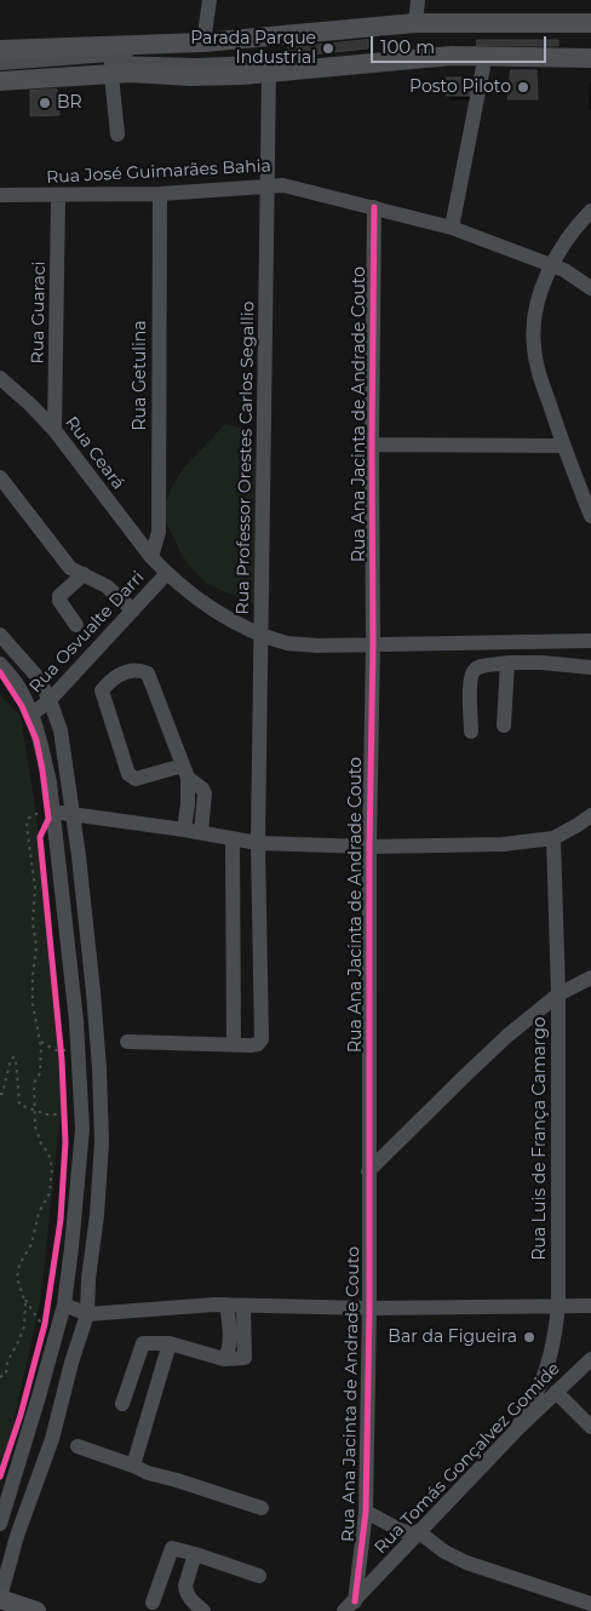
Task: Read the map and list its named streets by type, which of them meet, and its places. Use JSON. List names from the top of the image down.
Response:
{
  "streets": {
    "street": [
      "Rua José Guimarães Bahia",
      "Rua Guaraci",
      "Rua Getulina",
      "Rua Ana Jacinta de Andrade Couto",
      "Rua Ceará",
      "Rua Professor Orestes Carlos Segallio",
      "Rua Osvualte Darri",
      "Rua Luis de França Camargo",
      "Rua Tomás Gonçalvez Gomide"
    ]
  },
  "crossings": [
    ["Rua José Guimarães Bahia", "Rua Guaraci"],
    ["Rua José Guimarães Bahia", "Rua Getulina"],
    ["Rua José Guimarães Bahia", "Rua Ana Jacinta de Andrade Couto"],
    ["Rua José Guimarães Bahia", "Rua Professor Orestes Carlos Segallio"],
    ["Rua Guaraci", "Rua Ceará"],
    ["Rua Getulina", "Rua Ceará"],
    ["Rua Ana Jacinta de Andrade Couto", "Rua Ceará"],
    ["Rua Ana Jacinta de Andrade Couto", "Rua Tomás Gonçalvez Gomide"],
    ["Rua Ceará", "Rua Professor Orestes Carlos Segallio"],
    ["Rua Ceará", "Rua Osvualte Darri"],
    ["Rua Luis de França Camargo", "Rua Tomás Gonçalvez Gomide"]
  ],
  "places": [
    "Parada Parque Industrial",
    "Posto Piloto",
    "BR",
    "Bar da Figueira"
  ],
  "scale_bar": "100 m"
}
